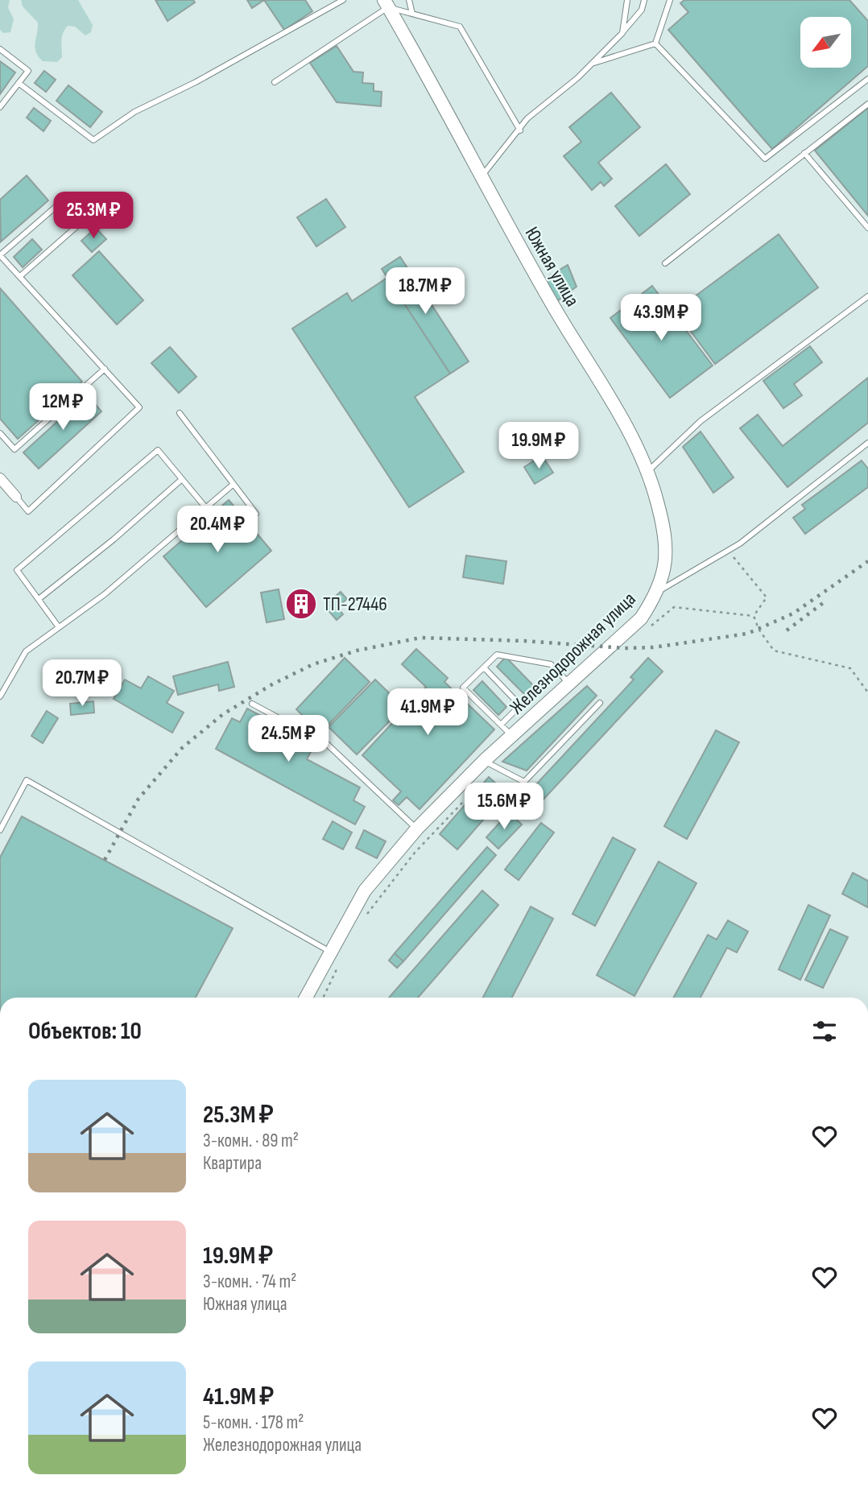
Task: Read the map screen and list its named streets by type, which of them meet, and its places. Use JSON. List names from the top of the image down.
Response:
{
  "streets": {
    "street": ["Южная улица", "Железнодорожная улица"]
  },
  "crossings": [
    ["Южная улица", "Железнодорожная улица"]
  ],
  "places": {
    "building": ["ТП-27446"]
  },
  "north": "bottom left",
  "page": {
    "price": [
      "25.3M ₽",
      "18.7M ₽",
      "43.9M ₽",
      "12M ₽",
      "19.9M ₽",
      "20.4M ₽",
      "20.7M ₽",
      "41.9M ₽",
      "24.5M ₽",
      "15.6M ₽"
    ],
    "heading": "Объектов: 10",
    "list": [
      {
        "name": "25.3M ₽",
        "note": "3-комн. · 89 m² · Квартира"
      },
      {
        "name": "19.9M ₽",
        "note": "3-комн. · 74 m² · Южная улица"
      },
      {
        "name": "41.9M ₽",
        "note": "5-комн. · 178 m² · Железнодорожная улица"
      }
    ]
  }
}
